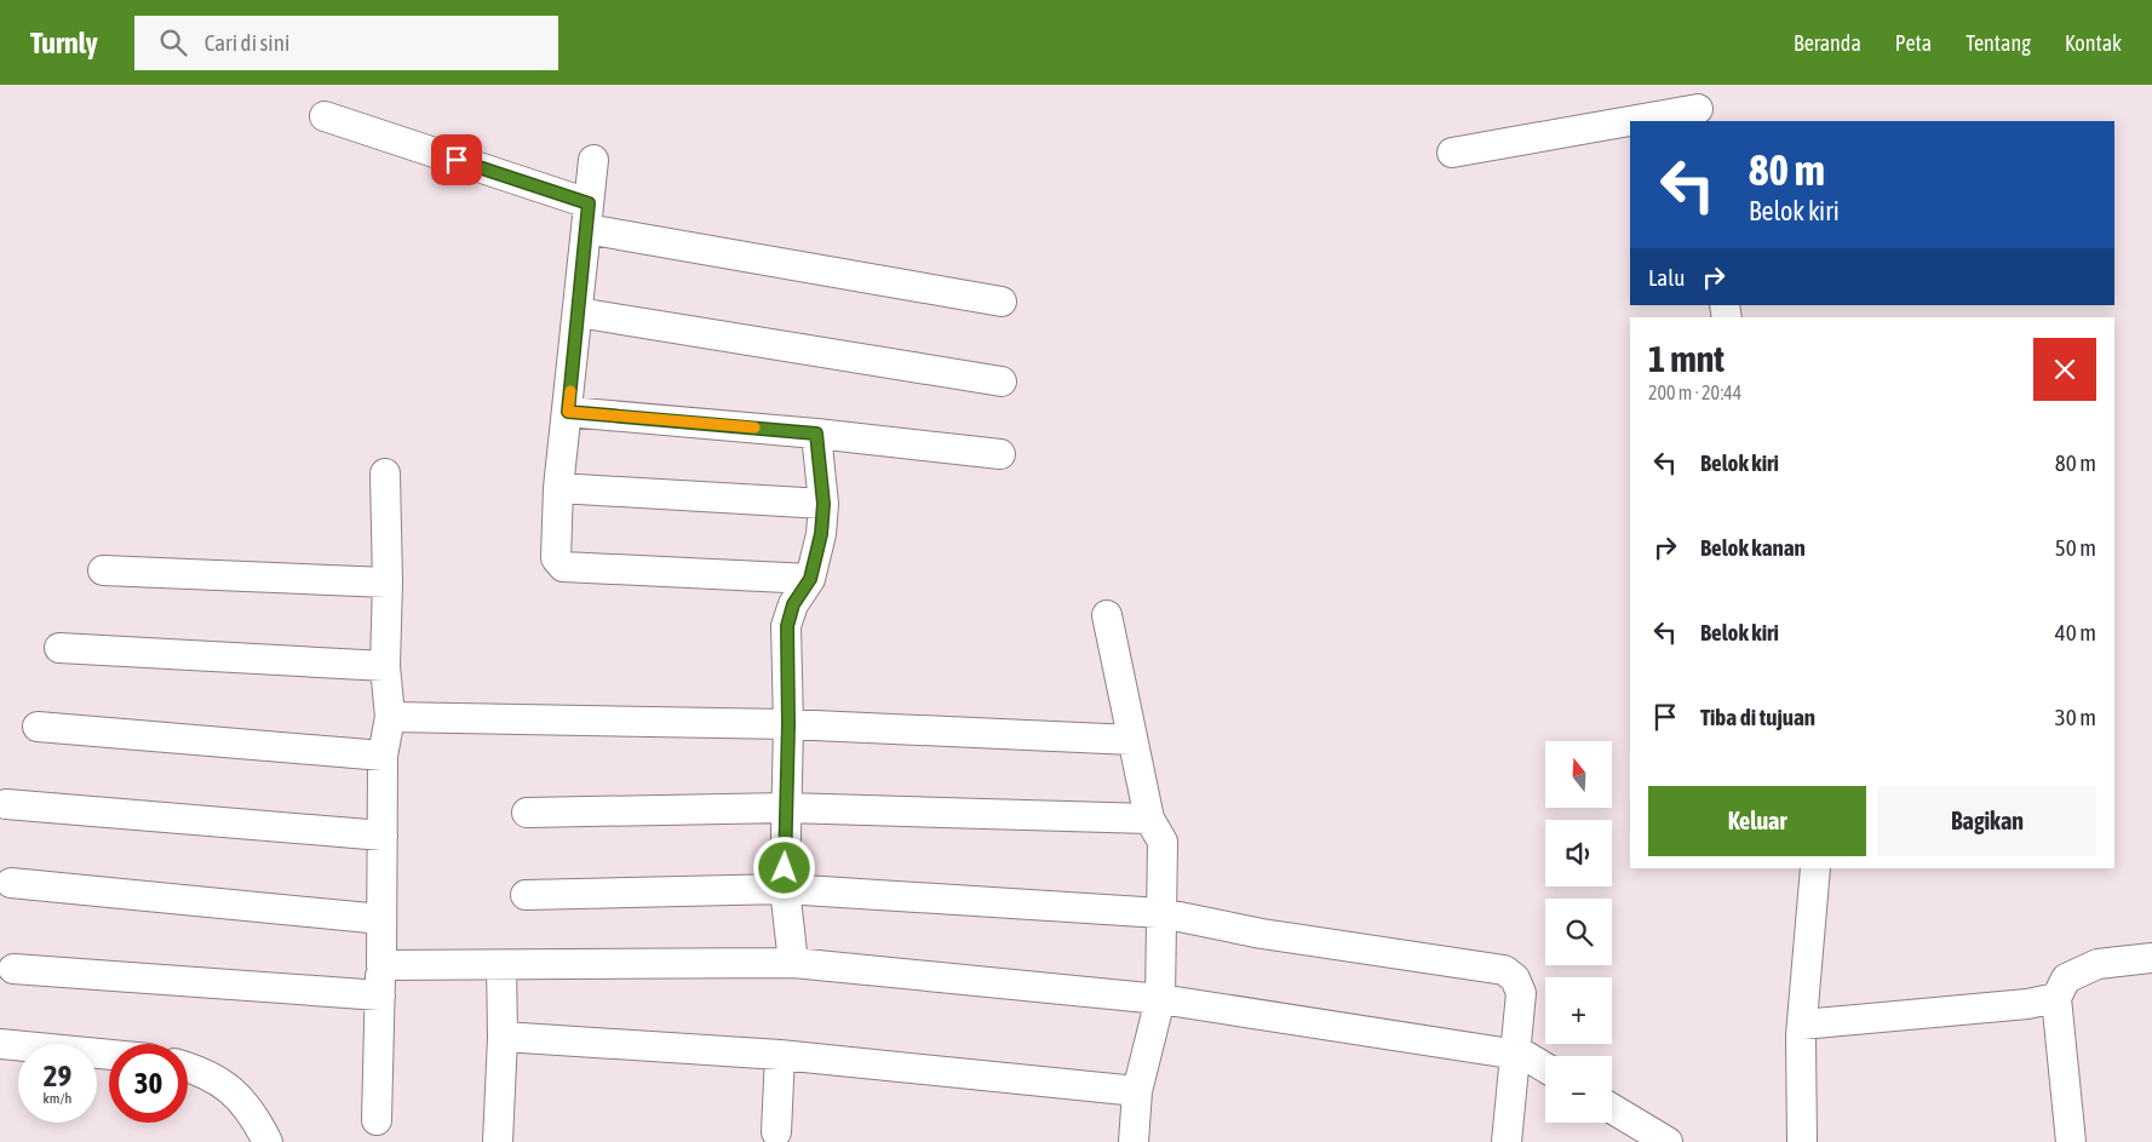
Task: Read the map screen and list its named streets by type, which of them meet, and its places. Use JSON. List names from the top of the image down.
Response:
{
  "north": "top",
  "page": {
    "header": "Turnly",
    "search": "Cari di sini",
    "nav": [
      "Beranda",
      "Peta",
      "Tentang",
      "Kontak"
    ],
    "turn": ["80 m", "Belok kiri"],
    "then": "Lalu",
    "heading": ["1 mnt", "200 m · 20:44"],
    "list": [
      {
        "name": "Belok kiri",
        "value": "80 m"
      },
      {
        "name": "Belok kanan",
        "value": "50 m"
      },
      {
        "name": "Belok kiri",
        "value": "40 m"
      },
      {
        "name": "Tiba di tujuan",
        "value": "30 m"
      }
    ],
    "map_buttons": ["+", "−"],
    "buttons": ["Keluar", "Bagikan"],
    "speed": "29 km/h",
    "limit": "30"
  }
}
